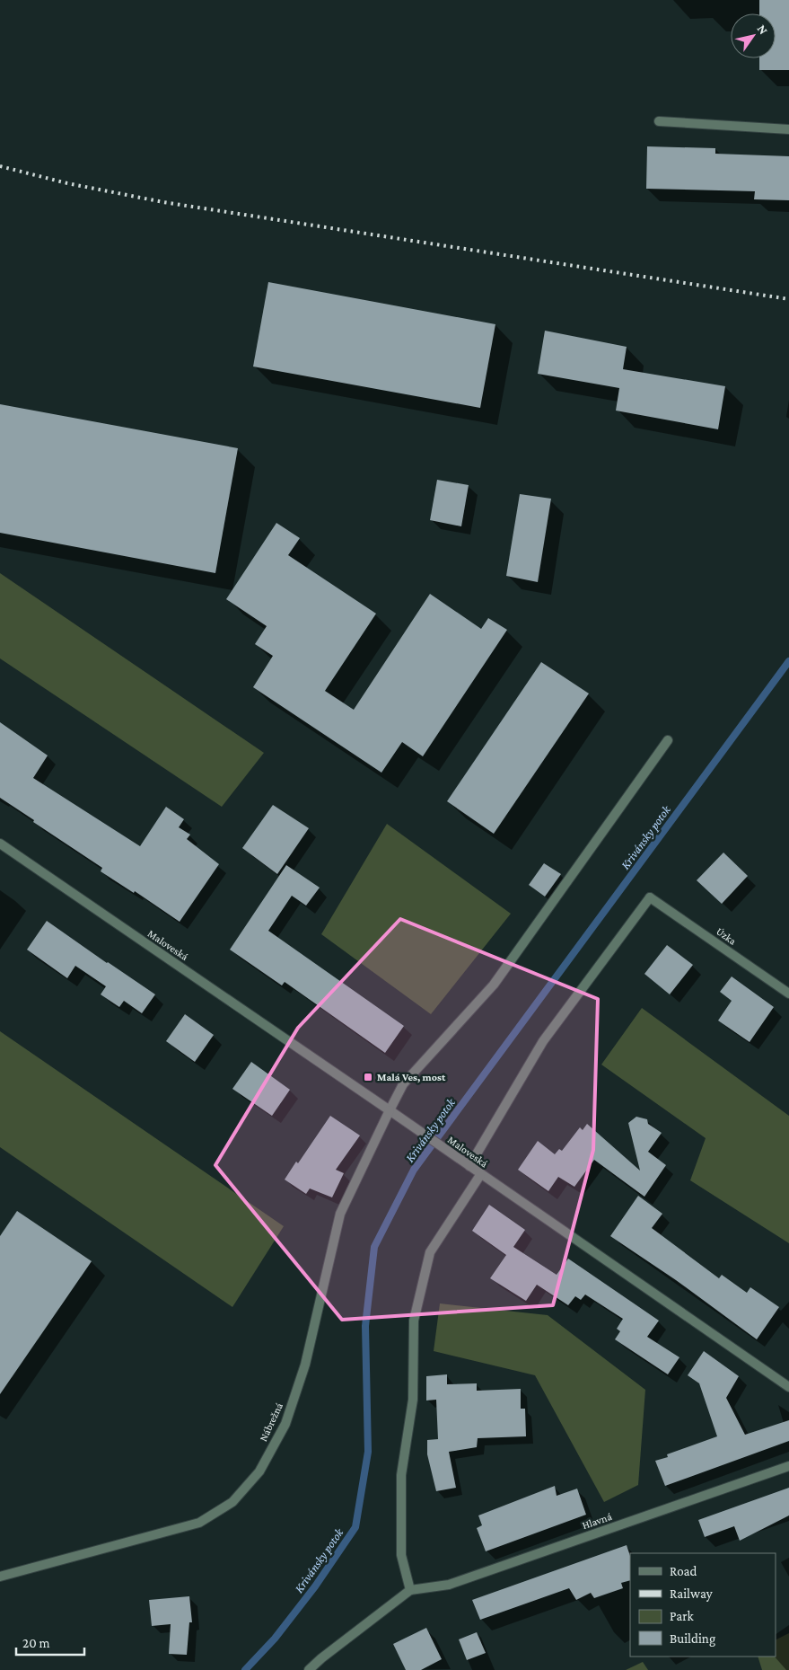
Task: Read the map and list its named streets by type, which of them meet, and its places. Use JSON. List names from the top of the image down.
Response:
{
  "streets": {
    "street": [
      "Úzka",
      "Maloveská",
      "Nábrežná",
      "Hlavná"
    ]
  },
  "crossings": [
    ["Úzka", "Maloveská"],
    ["Maloveská", "Nábrežná"]
  ],
  "water": ["Krivánsky potok"],
  "places": {
    "transit": ["Malá Ves, most"]
  },
  "legend": [
    "Road",
    "Railway",
    "Park",
    "Building"
  ],
  "scale_bar": "20 m",
  "north": "top right"
}
